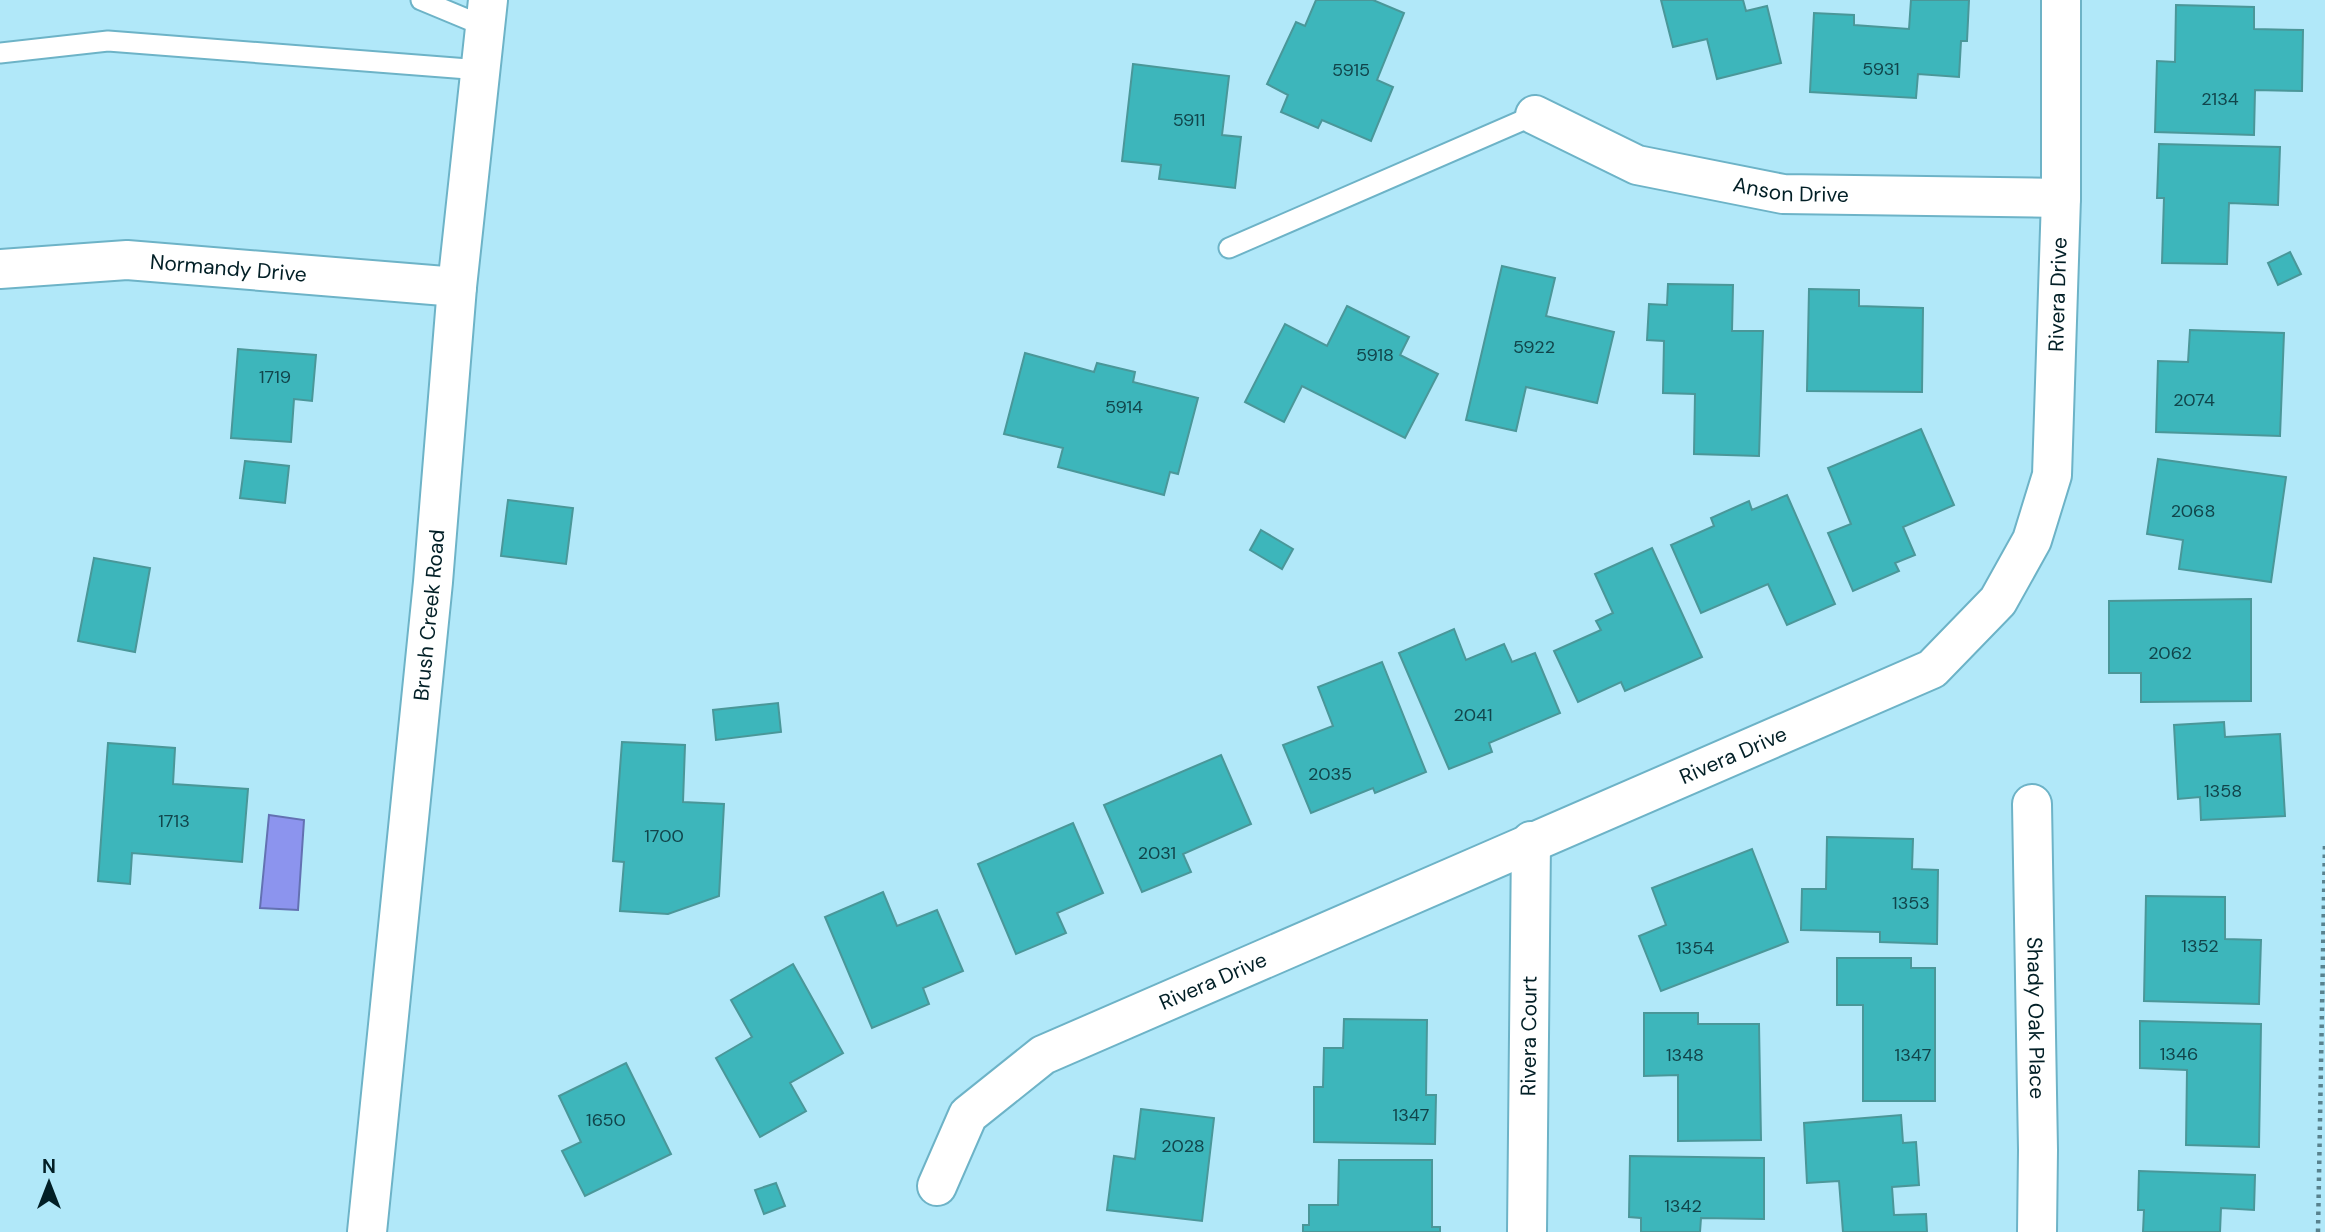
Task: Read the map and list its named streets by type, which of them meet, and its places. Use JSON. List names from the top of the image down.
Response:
{
  "streets": {
    "street": [
      "Anson Drive",
      "Normandy Drive",
      "Rivera Drive",
      "Brush Creek Road",
      "Shady Oak Place",
      "Rivera Court"
    ]
  },
  "crossings": [
    ["Anson Drive", "Rivera Drive"],
    ["Normandy Drive", "Brush Creek Road"],
    ["Rivera Drive", "Rivera Court"]
  ],
  "house_numbers": [
    "5931",
    "5915",
    "2134",
    "5911",
    "5922",
    "5918",
    "1719",
    "2074",
    "5914",
    "2068",
    "2062",
    "2041",
    "2035",
    "1358",
    "1713",
    "1700",
    "2031",
    "1353",
    "1352",
    "1354",
    "1346",
    "1348",
    "1347",
    "1347",
    "1650",
    "2028",
    "1342"
  ],
  "north": "top"
}
